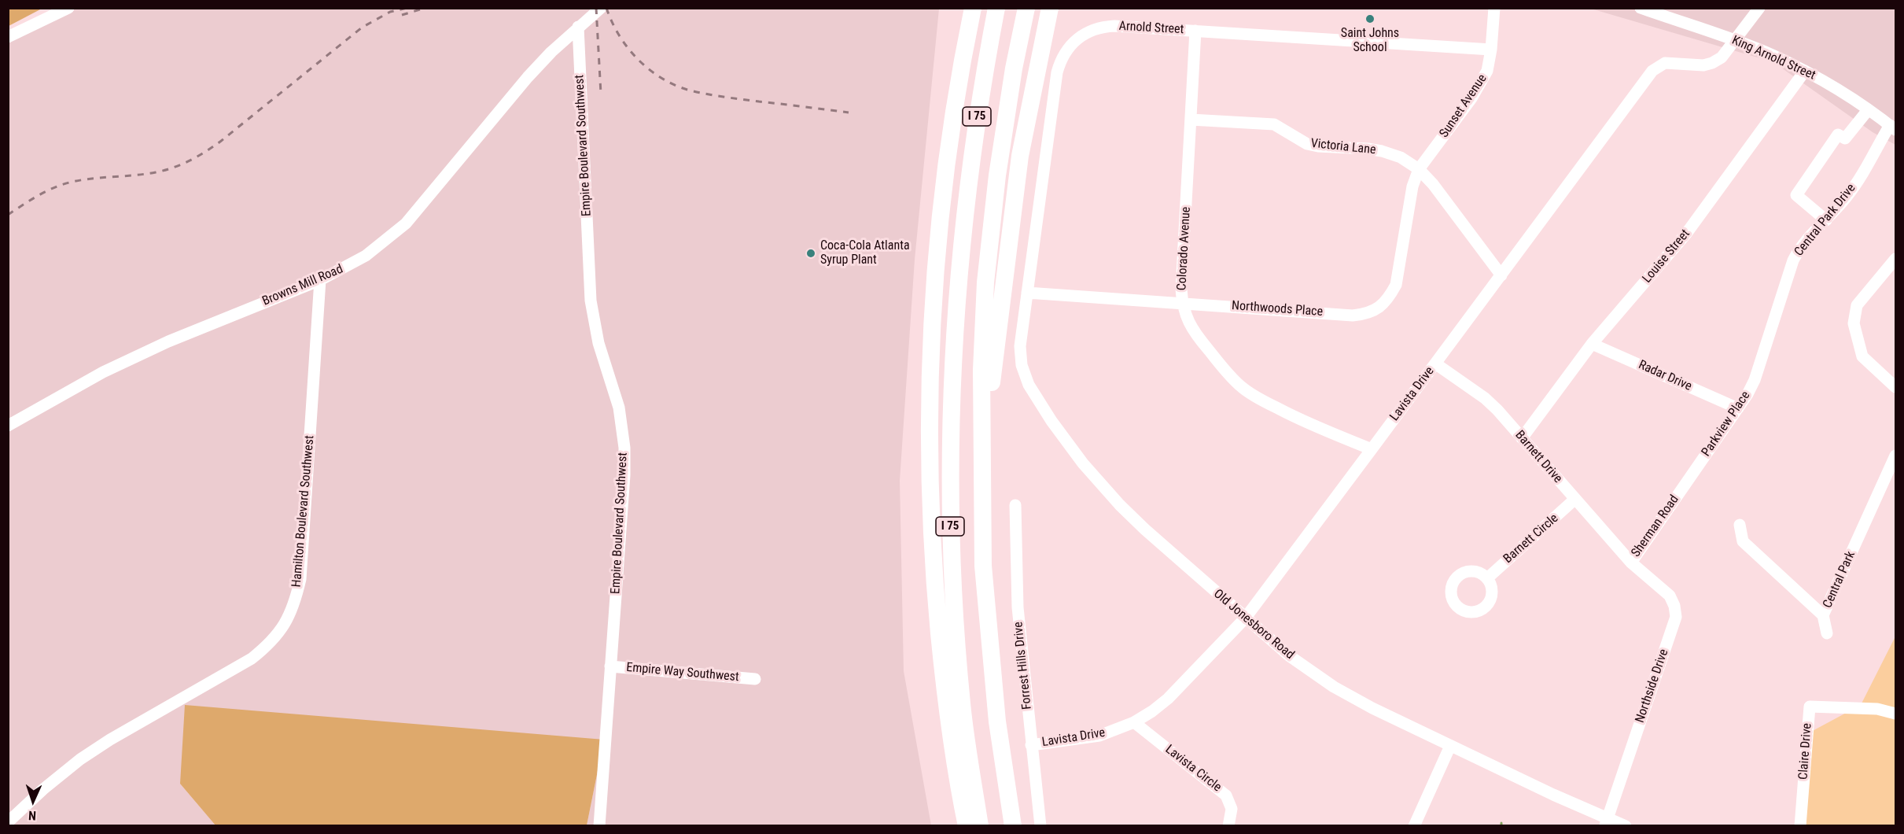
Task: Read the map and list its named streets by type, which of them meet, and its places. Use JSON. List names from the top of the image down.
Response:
{
  "streets": {
    "highway": ["I 75"],
    "street": [
      "Arnold Street",
      "King Arnold Street",
      "Sunset Avenue",
      "Empire Boulevard Southwest",
      "Victoria Lane",
      "Central Park Drive",
      "Colorado Avenue",
      "Louise Street",
      "Browns Mill Road",
      "Northwoods Place",
      "Radar Drive",
      "Lavista Drive",
      "Parkview Place",
      "Barnett Drive",
      "Hamilton Boulevard Southwest",
      "Sherman Road",
      "Barnett Circle",
      "Central Park",
      "Old Jonesboro Road",
      "Forrest Hills Drive",
      "Empire Way Southwest",
      "Northside Drive",
      "Claire Drive",
      "Lavista Circle"
    ]
  },
  "crossings": [
    ["Arnold Street", "Sunset Avenue"],
    ["Arnold Street", "Colorado Avenue"],
    ["Arnold Street", "Northwoods Place"],
    ["Arnold Street", "Old Jonesboro Road"],
    ["King Arnold Street", "Central Park Drive"],
    ["King Arnold Street", "Louise Street"],
    ["King Arnold Street", "Lavista Drive"],
    ["Sunset Avenue", "Victoria Lane"],
    ["Sunset Avenue", "Northwoods Place"],
    ["Empire Boulevard Southwest", "Browns Mill Road"],
    ["Empire Boulevard Southwest", "Empire Way Southwest"],
    ["Victoria Lane", "Colorado Avenue"],
    ["Victoria Lane", "Northwoods Place"],
    ["Victoria Lane", "Lavista Drive"],
    ["Central Park Drive", "Parkview Place"],
    ["Colorado Avenue", "Northwoods Place"],
    ["Colorado Avenue", "Lavista Drive"],
    ["Louise Street", "Radar Drive"],
    ["Louise Street", "Barnett Drive"],
    ["Browns Mill Road", "Hamilton Boulevard Southwest"],
    ["Northwoods Place", "Old Jonesboro Road"],
    ["Radar Drive", "Parkview Place"],
    ["Lavista Drive", "Barnett Drive"],
    ["Lavista Drive", "Old Jonesboro Road"],
    ["Lavista Drive", "Forrest Hills Drive"],
    ["Lavista Drive", "Lavista Circle"],
    ["Parkview Place", "Sherman Road"],
    ["Barnett Drive", "Sherman Road"],
    ["Barnett Drive", "Barnett Circle"],
    ["Barnett Drive", "Northside Drive"],
    ["Sherman Road", "Northside Drive"],
    ["Old Jonesboro Road", "Northside Drive"]
  ],
  "places": ["Saint Johns School", "Coca-Cola Atlanta Syrup Plant"],
  "north": "bottom"
}
